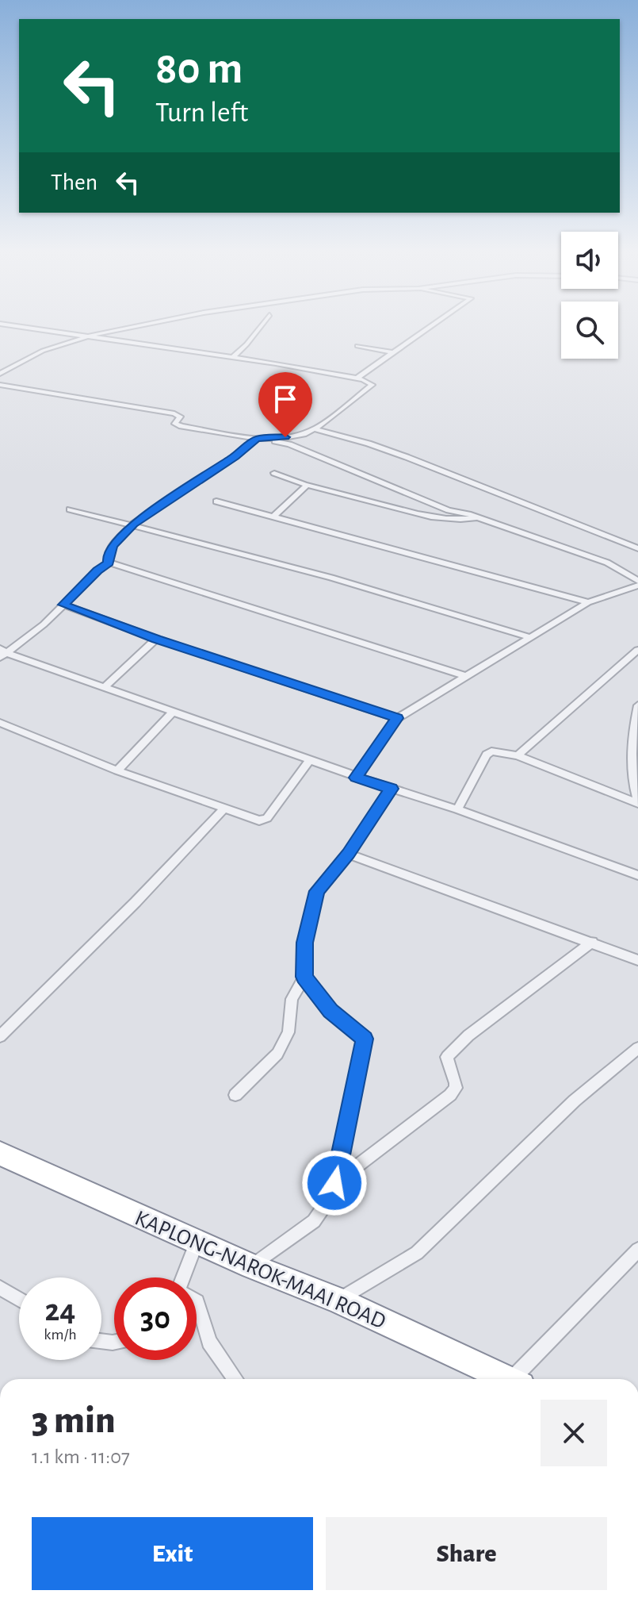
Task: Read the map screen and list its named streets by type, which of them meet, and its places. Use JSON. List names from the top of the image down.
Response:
{
  "streets": {
    "highway": ["KAPLONG-NAROK-MAAI ROAD"]
  },
  "page": {
    "turn": ["80 m", "Turn left"],
    "then": "Then",
    "speed": "24 km/h",
    "limit": "30",
    "heading": ["3 min", "1.1 km · 11:07"],
    "buttons": ["Exit", "Share"]
  }
}
